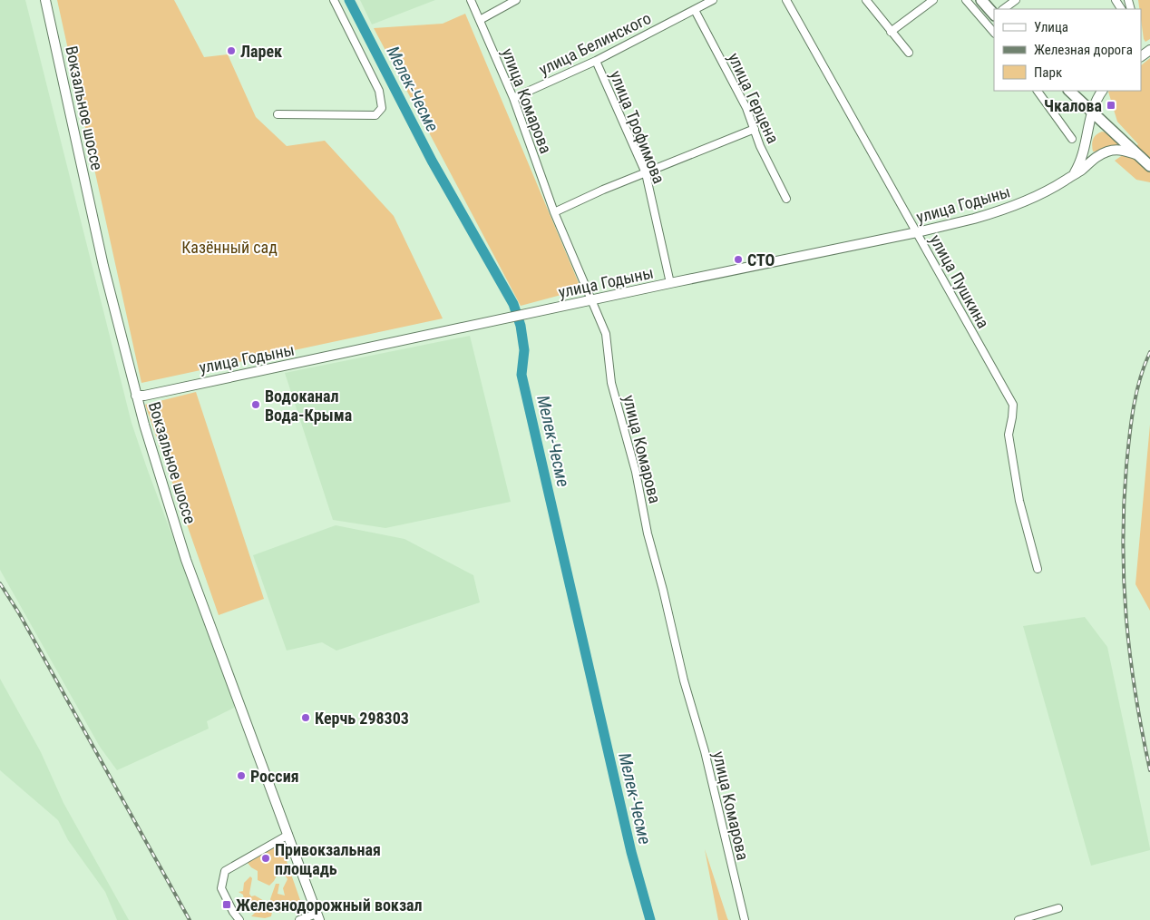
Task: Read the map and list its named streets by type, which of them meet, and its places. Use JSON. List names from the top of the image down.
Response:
{
  "streets": {
    "main road": ["Вокзальное шоссе", "улица Годыны"],
    "street": [
      "улица Белинского",
      "улица Герцена",
      "улица Комарова",
      "улица Трофимова",
      "улица Пушкина"
    ]
  },
  "crossings": [
    ["улица Белинского", "улица Герцена"],
    ["улица Белинского", "улица Комарова"],
    ["улица Белинского", "улица Трофимова"],
    ["улица Комарова", "улица Годыны"],
    ["Вокзальное шоссе", "улица Годыны"],
    ["улица Трофимова", "улица Годыны"],
    ["улица Годыны", "улица Пушкина"]
  ],
  "water": ["Мелек-Чесме"],
  "parks": ["Казённый сад"],
  "places": {
    "other": [
      "Ларек",
      "СТО",
      "Водоканал Вода-Крыма",
      "Керчь 298303",
      "Россия",
      "Привокзальная площадь"
    ],
    "transit": ["Чкалова", "Железнодорожный вокзал"]
  },
  "legend": ["Улица", "Железная дорога", "Парк"]
}
